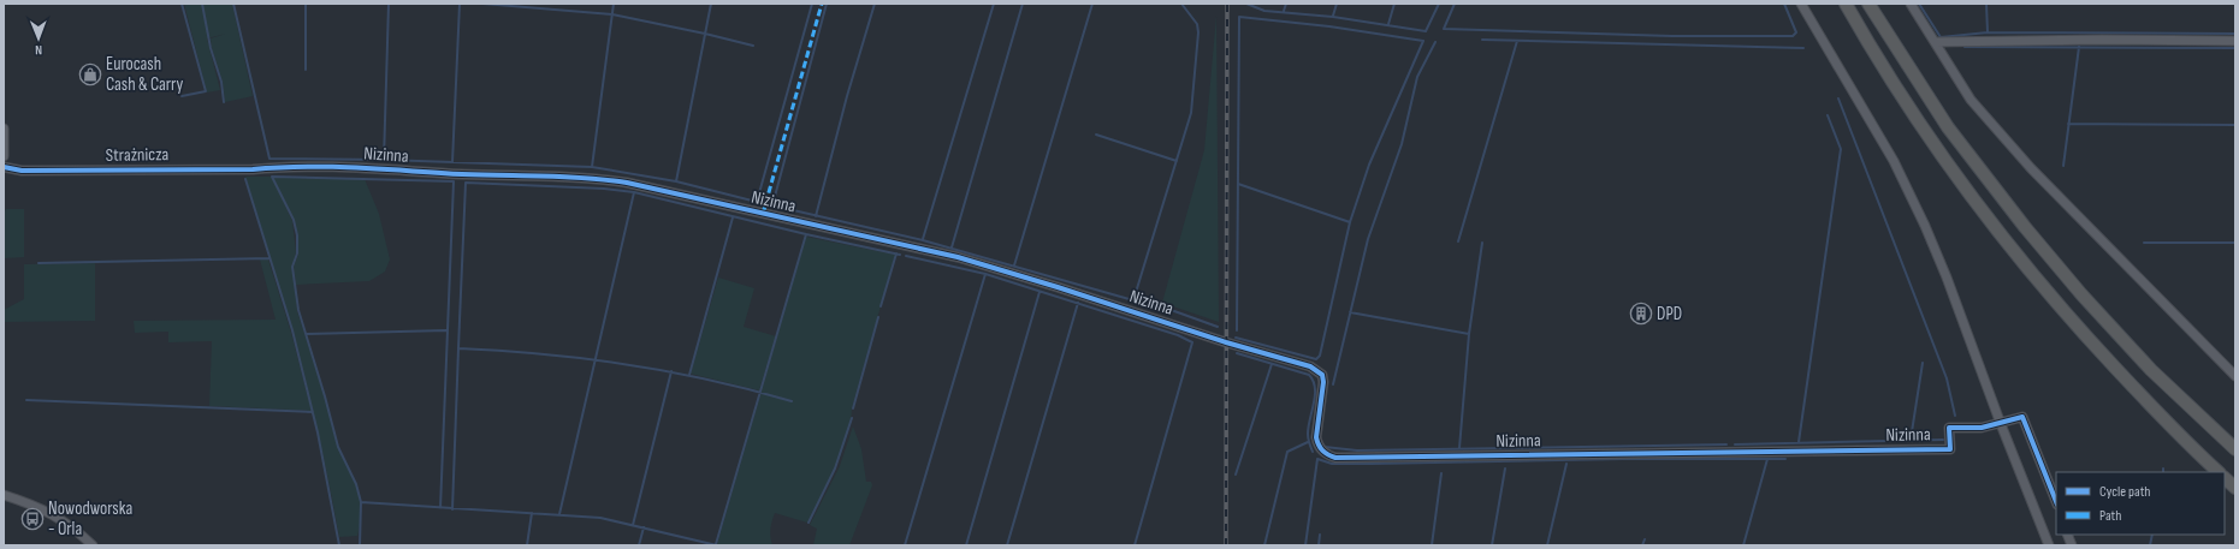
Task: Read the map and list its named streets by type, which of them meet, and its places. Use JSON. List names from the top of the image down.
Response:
{
  "streets": {
    "street": ["Strażnicza", "Nizinna"]
  },
  "crossings": [
    ["Strażnicza", "Nizinna"]
  ],
  "places": {
    "shop": ["Eurocash Cash & Carry"],
    "building": ["DPD"],
    "bus stop": ["Nowodworska - Orla"]
  },
  "legend": ["Cycle path", "Path"],
  "north": "bottom"
}
